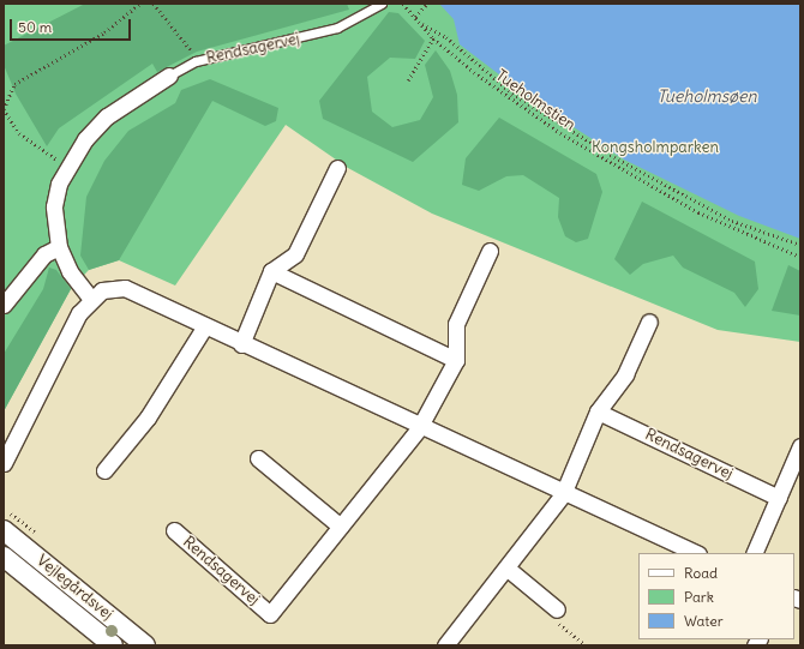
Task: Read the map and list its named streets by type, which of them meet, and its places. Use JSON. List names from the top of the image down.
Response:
{
  "streets": {
    "street": ["Rendsagervej", "Vejlegårdsvej"],
    "path": ["Tueholmstien"]
  },
  "water": ["Tueholmsøen"],
  "parks": ["Kongsholmparken"],
  "legend": ["Road", "Park", "Water"],
  "scale_bar": "50 m"
}
